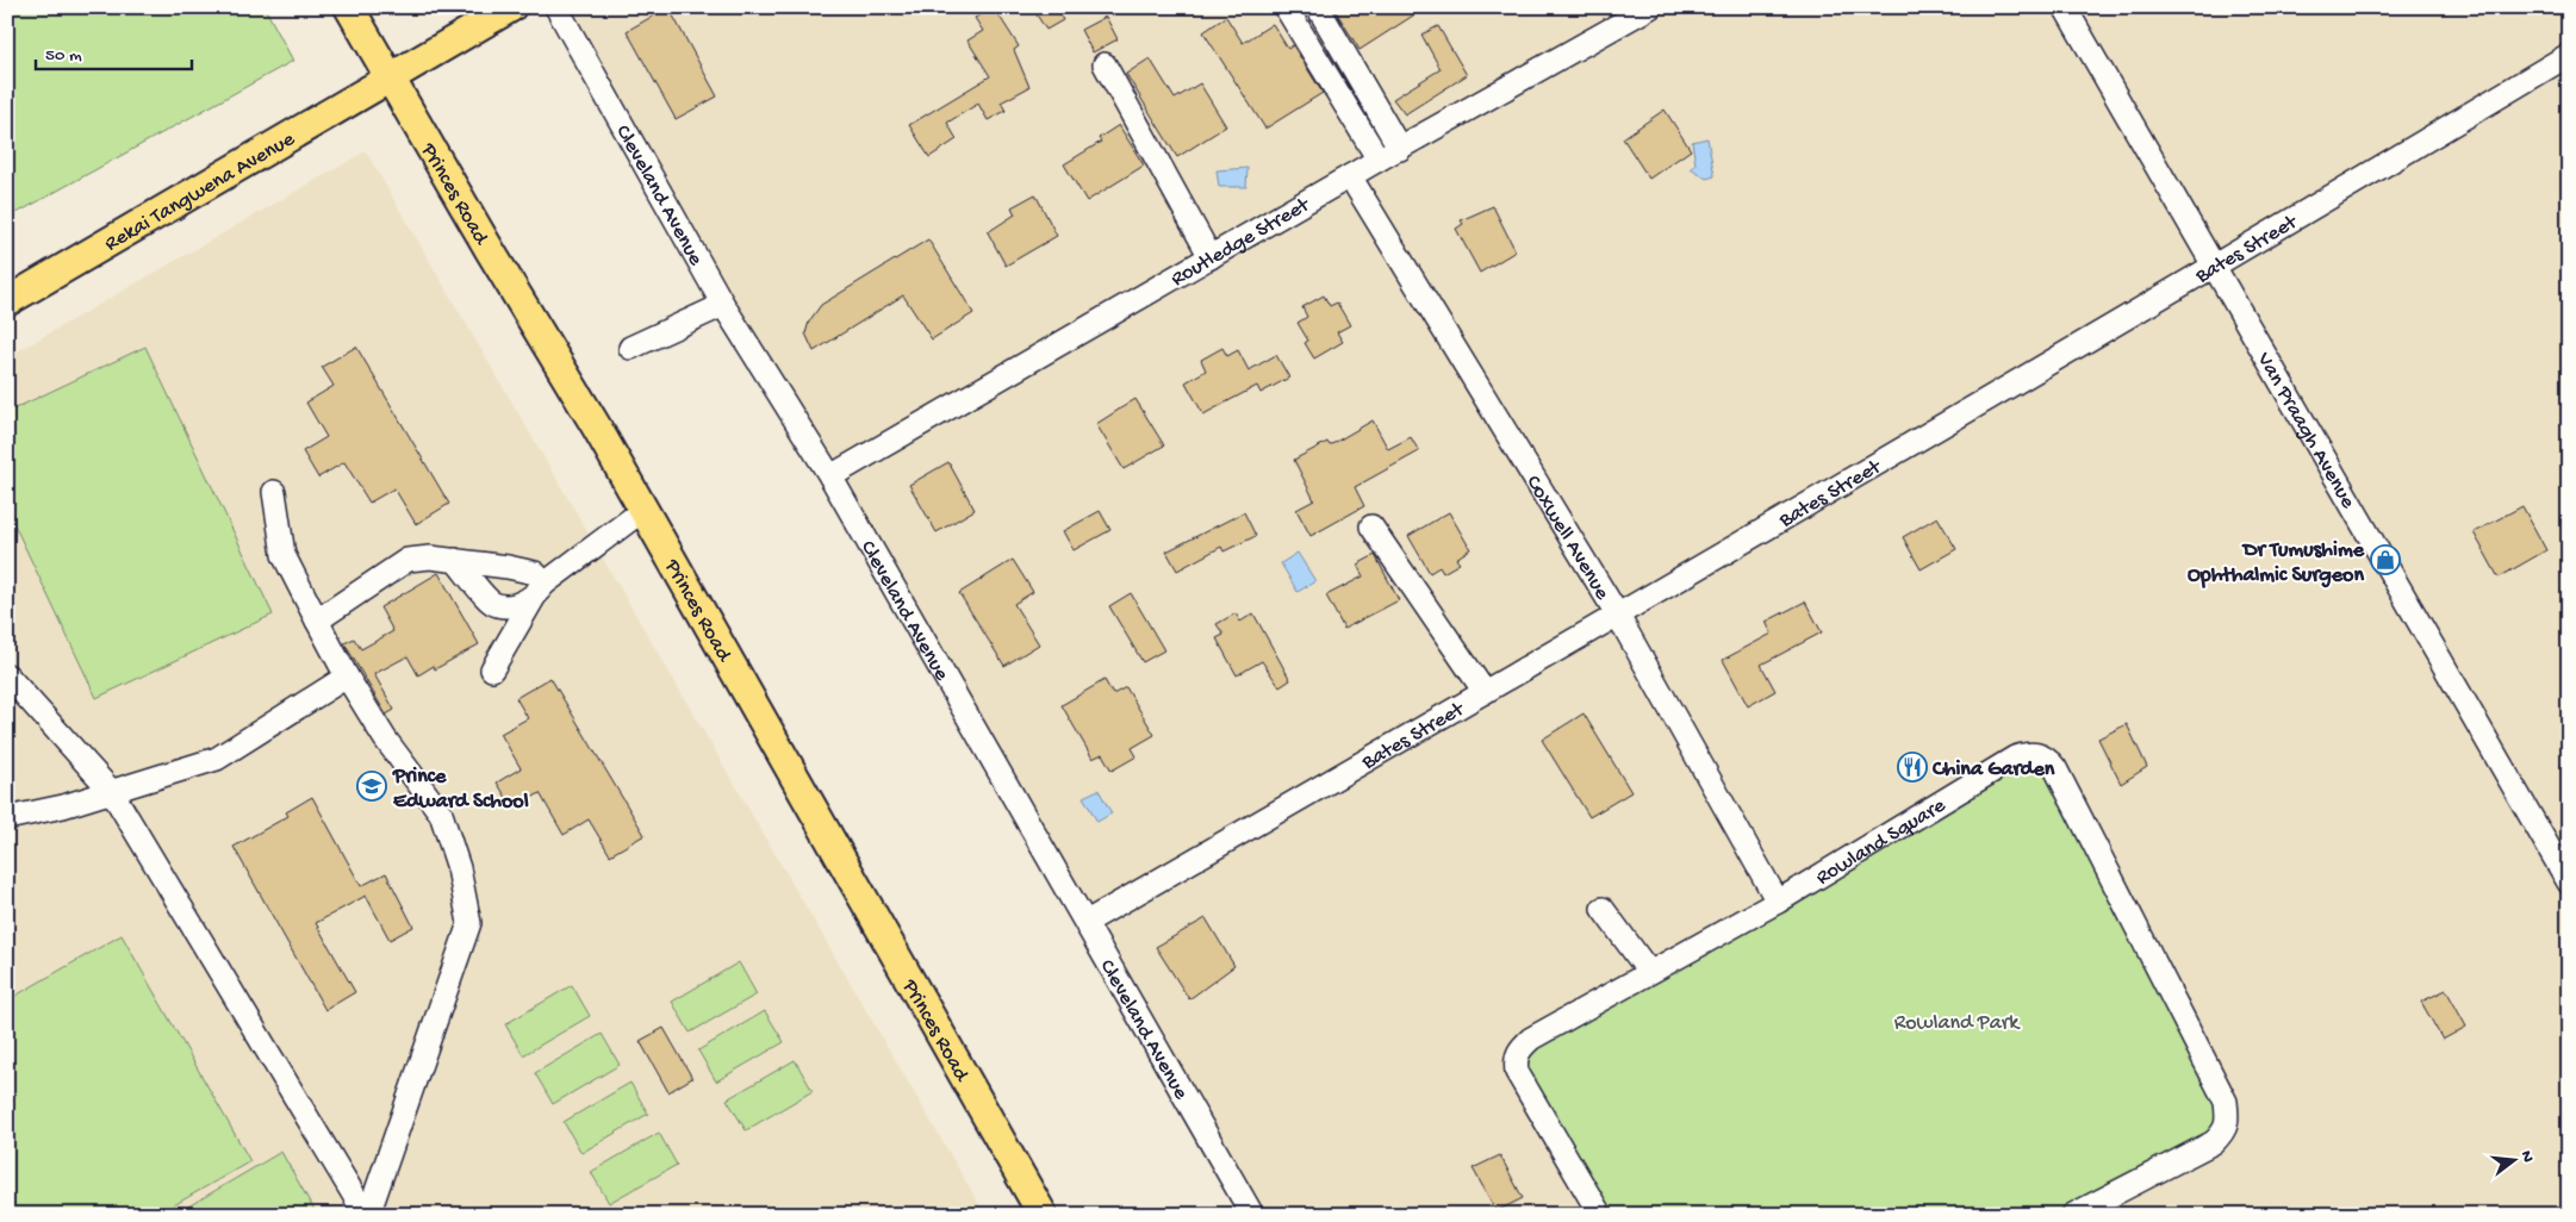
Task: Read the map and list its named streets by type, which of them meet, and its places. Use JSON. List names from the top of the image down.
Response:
{
  "streets": {
    "main road": ["Rekai Tangwena Avenue", "Princes Road"],
    "street": [
      "Cleveland Avenue",
      "Routledge Street",
      "Bates Street",
      "Van Praagh Avenue",
      "Coxwell Avenue",
      "Rowland Square"
    ]
  },
  "crossings": [
    ["Rekai Tangwena Avenue", "Princes Road"],
    ["Cleveland Avenue", "Routledge Street"],
    ["Cleveland Avenue", "Bates Street"],
    ["Routledge Street", "Coxwell Avenue"],
    ["Bates Street", "Van Praagh Avenue"],
    ["Bates Street", "Coxwell Avenue"],
    ["Coxwell Avenue", "Rowland Square"]
  ],
  "parks": ["Rowland Park"],
  "places": {
    "shop": ["Dr Tumushime Ophthalmic Surgeon"],
    "restaurant": ["China Garden"],
    "school or university": ["Prince Edward School"]
  },
  "scale_bar": "50 m",
  "north": "right"
}
